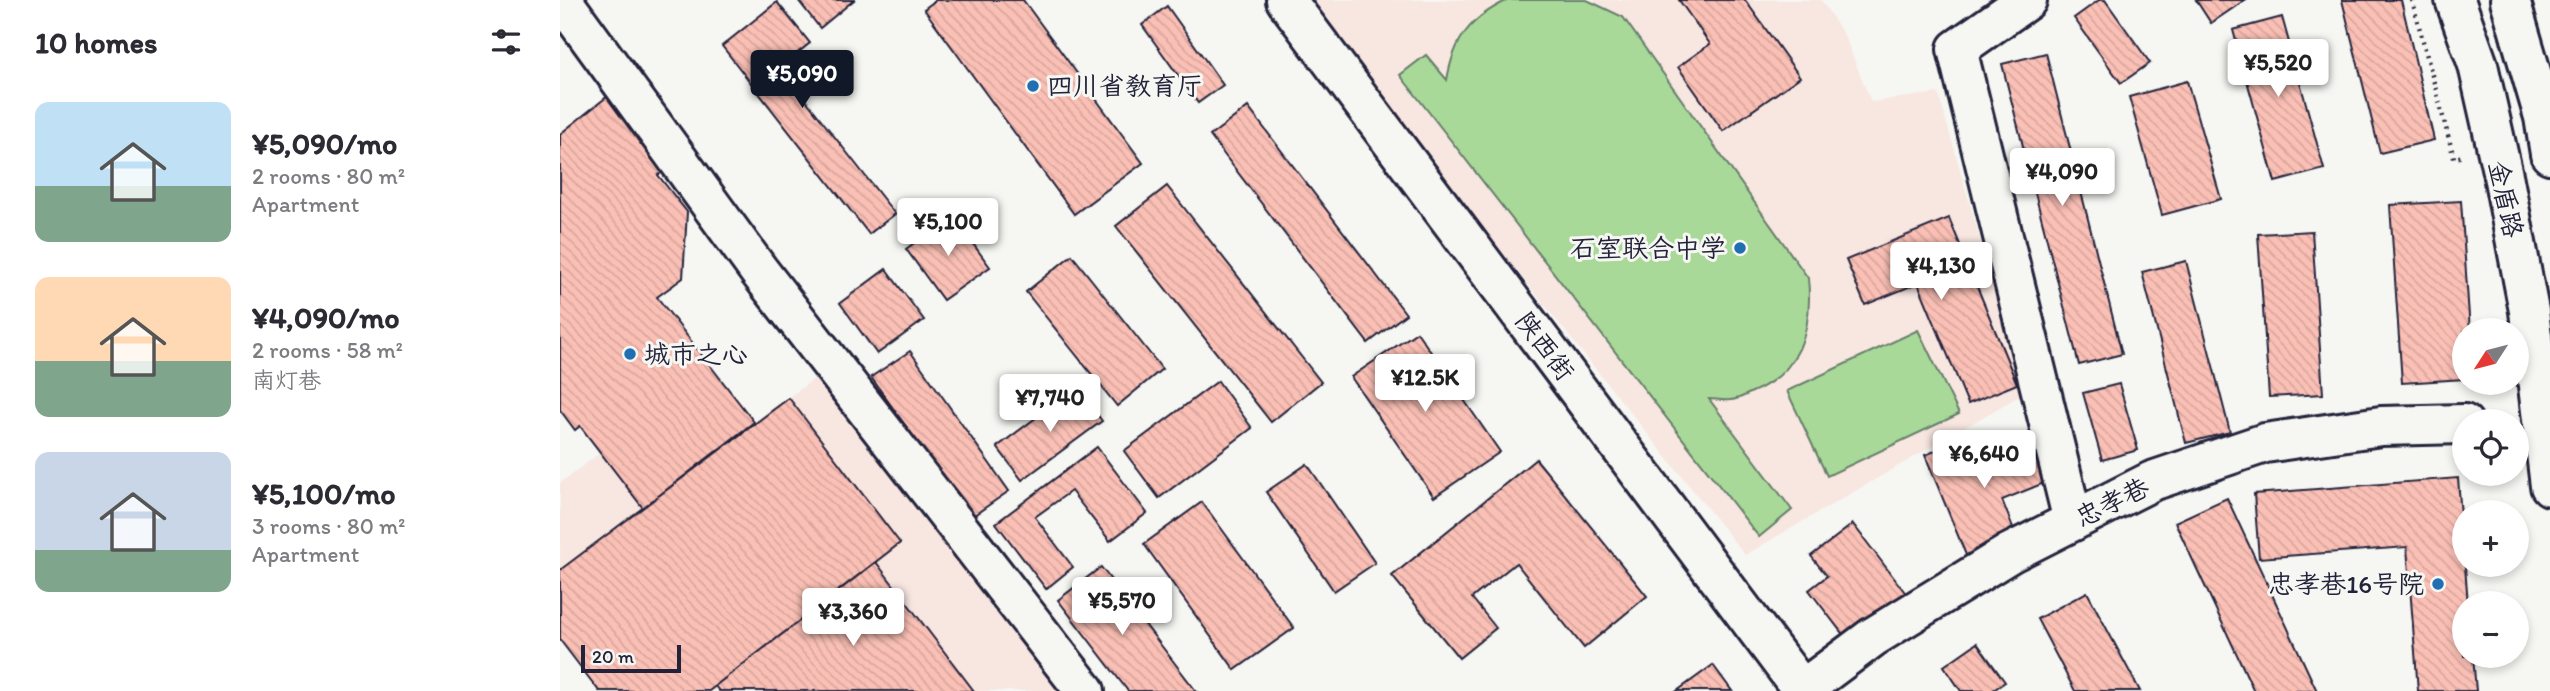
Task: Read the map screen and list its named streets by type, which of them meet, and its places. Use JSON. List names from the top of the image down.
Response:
{
  "streets": {
    "street": ["金盾路", "陕西街", "忠孝巷"]
  },
  "crossings": [
    ["陕西街", "忠孝巷"]
  ],
  "places": [
    "四川省教育厅",
    "石室联合中学",
    "城市之心",
    "忠孝巷16号院"
  ],
  "scale_bar": "20 m",
  "north": "bottom left",
  "page": {
    "heading": "10 homes",
    "price": [
      "¥5,520",
      "¥5,090",
      "¥4,090",
      "¥5,100",
      "¥4,130",
      "¥12.5K",
      "¥7,740",
      "¥6,640",
      "¥5,570",
      "¥3,360"
    ],
    "list": [
      {
        "name": "¥5,090/mo",
        "note": "2 rooms · 80 m² · Apartment"
      },
      {
        "name": "¥4,090/mo",
        "note": "2 rooms · 58 m² · 南灯巷"
      },
      {
        "name": "¥5,100/mo",
        "note": "3 rooms · 80 m² · Apartment"
      }
    ],
    "map_buttons": ["+", "−"],
    "scale": "20 m"
  }
}
